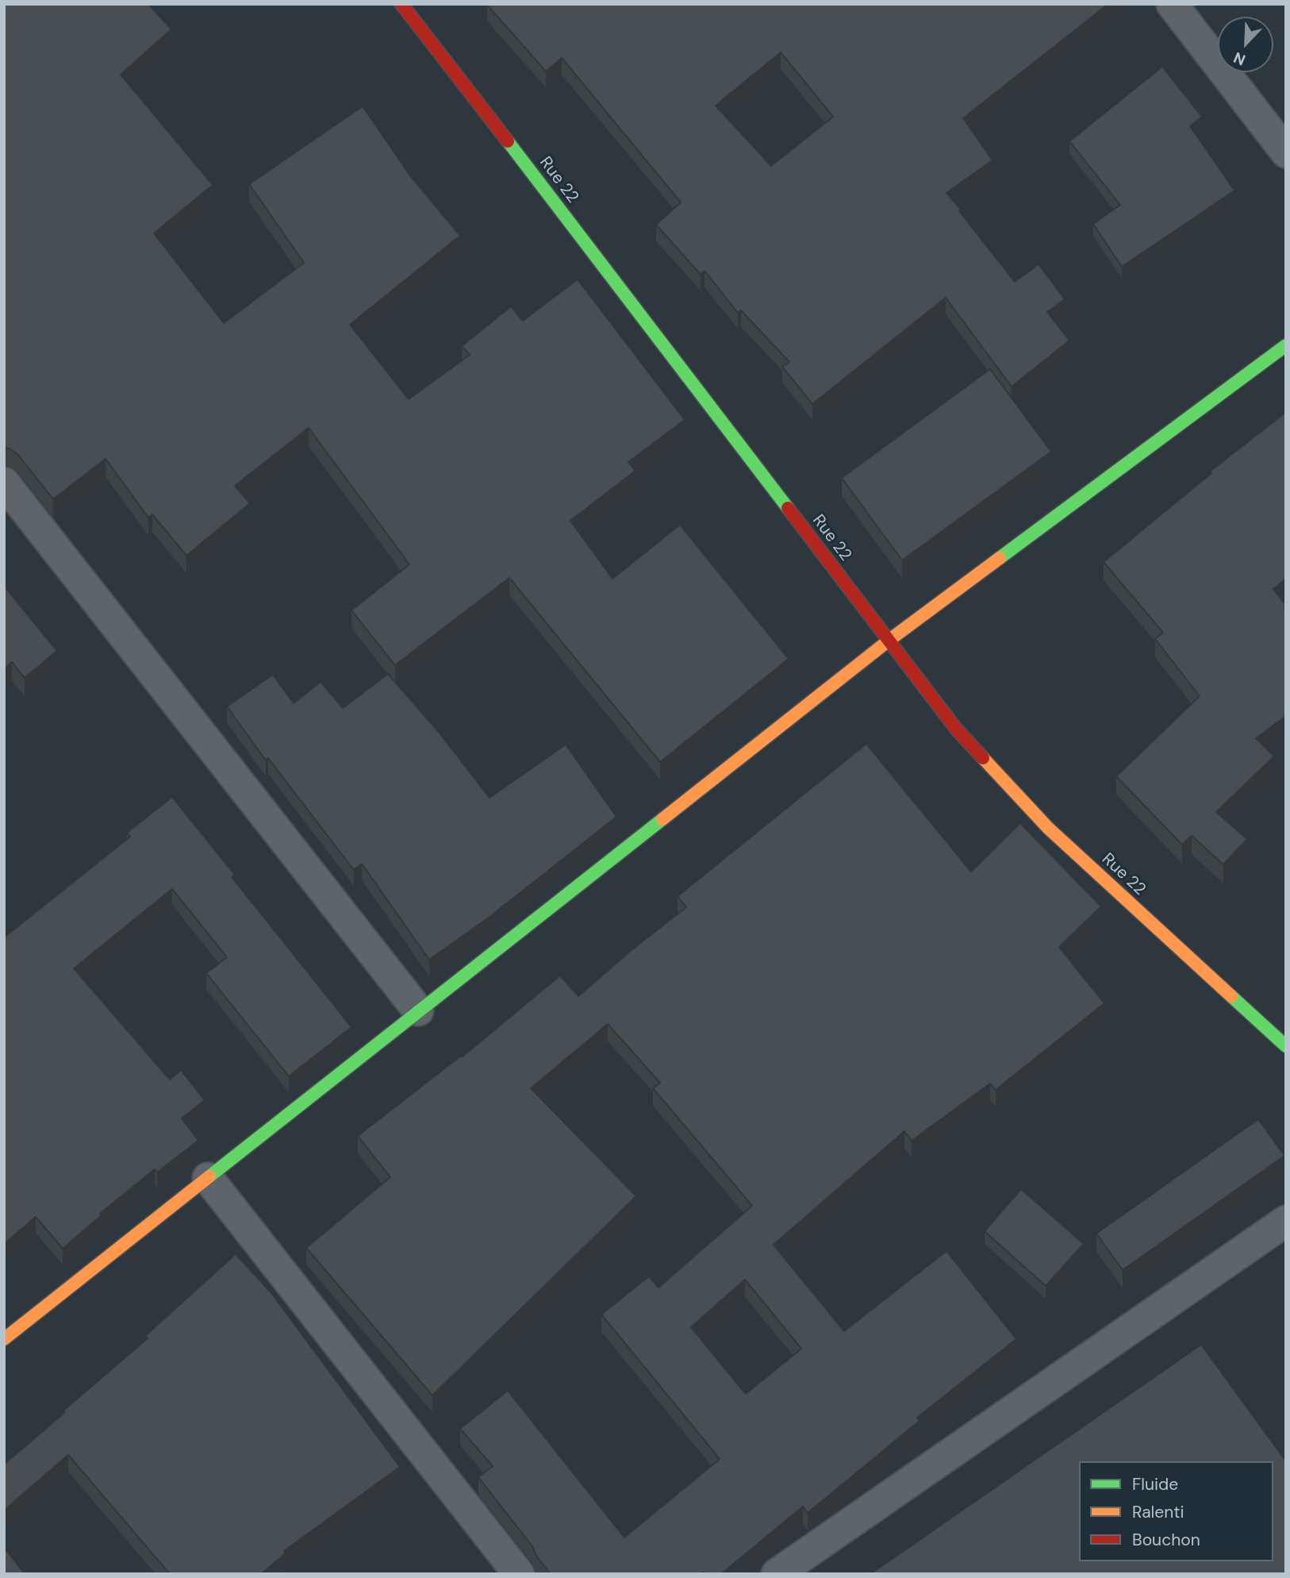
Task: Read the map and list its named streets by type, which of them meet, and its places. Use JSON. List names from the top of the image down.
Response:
{
  "streets": {
    "street": ["Rue 22"]
  },
  "legend": ["Fluide", "Ralenti", "Bouchon"],
  "north": "bottom left"
}
